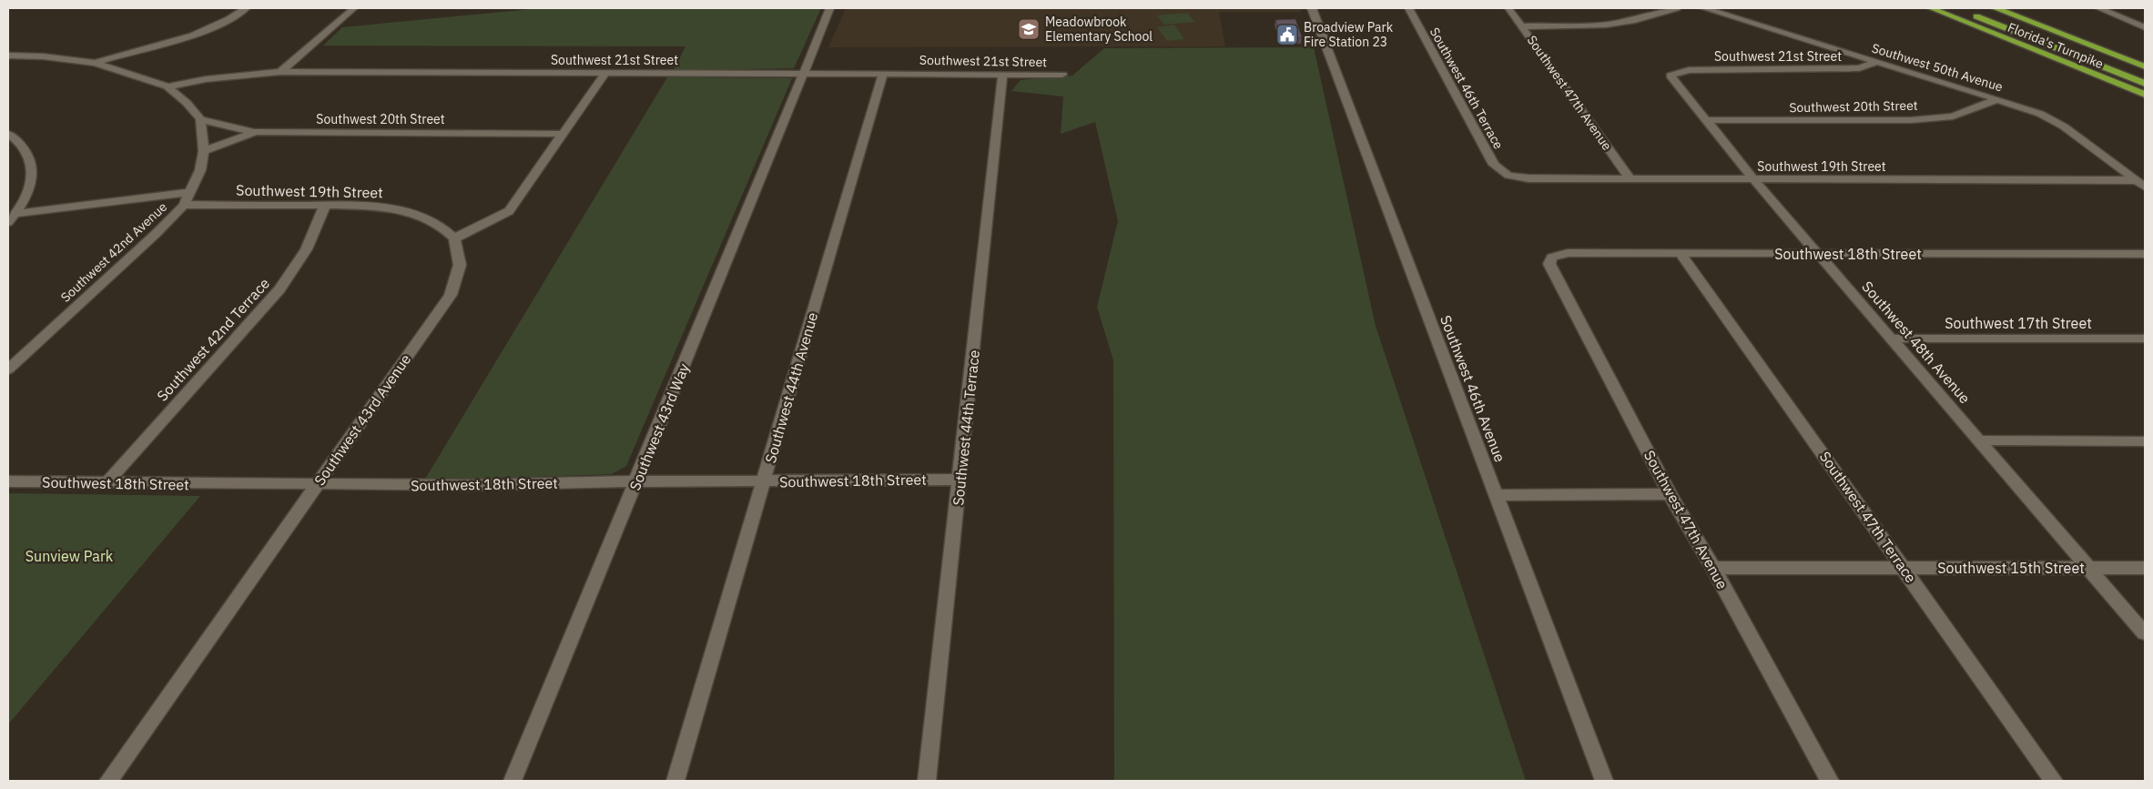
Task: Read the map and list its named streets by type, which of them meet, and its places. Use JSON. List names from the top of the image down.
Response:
{
  "streets": {
    "highway": ["Florida's Turnpike"],
    "street": [
      "Southwest 21st Street",
      "Southwest 50th Avenue",
      "Southwest 46th Terrace",
      "Southwest 47th Avenue",
      "Southwest 20th Street",
      "Southwest 19th Street",
      "Southwest 42nd Avenue",
      "Southwest 18th Street",
      "Southwest 17th Street",
      "Southwest 42nd Terrace",
      "Southwest 48th Avenue",
      "Southwest 44th Avenue",
      "Southwest 46th Avenue",
      "Southwest 43rd Avenue",
      "Southwest 43rd Way",
      "Southwest 44th Terrace",
      "Southwest 47th Terrace",
      "Southwest 15th Street"
    ]
  },
  "crossings": [
    ["Southwest 21st Street", "Southwest 50th Avenue"],
    ["Southwest 21st Street", "Southwest 48th Avenue"],
    ["Southwest 21st Street", "Southwest 44th Avenue"],
    ["Southwest 21st Street", "Southwest 43rd Way"],
    ["Southwest 21st Street", "Southwest 44th Terrace"],
    ["Southwest 50th Avenue", "Southwest 20th Street"],
    ["Southwest 50th Avenue", "Southwest 19th Street"],
    ["Southwest 46th Terrace", "Southwest 19th Street"],
    ["Southwest 47th Avenue", "Southwest 19th Street"],
    ["Southwest 47th Avenue", "Southwest 18th Street"],
    ["Southwest 47th Avenue", "Southwest 15th Street"],
    ["Southwest 20th Street", "Southwest 42nd Avenue"],
    ["Southwest 20th Street", "Southwest 48th Avenue"],
    ["Southwest 19th Street", "Southwest 42nd Avenue"],
    ["Southwest 19th Street", "Southwest 42nd Terrace"],
    ["Southwest 19th Street", "Southwest 48th Avenue"],
    ["Southwest 19th Street", "Southwest 43rd Avenue"],
    ["Southwest 18th Street", "Southwest 42nd Terrace"],
    ["Southwest 18th Street", "Southwest 48th Avenue"],
    ["Southwest 18th Street", "Southwest 44th Avenue"],
    ["Southwest 18th Street", "Southwest 43rd Avenue"],
    ["Southwest 18th Street", "Southwest 43rd Way"],
    ["Southwest 18th Street", "Southwest 44th Terrace"],
    ["Southwest 18th Street", "Southwest 47th Terrace"],
    ["Southwest 17th Street", "Southwest 48th Avenue"],
    ["Southwest 48th Avenue", "Southwest 15th Street"],
    ["Southwest 47th Terrace", "Southwest 15th Street"]
  ],
  "parks": ["Sunview Park"],
  "places": {
    "school or university": ["Meadowbrook Elementary School"],
    "public building": ["Broadview Park Fire Station 23"]
  }
}
